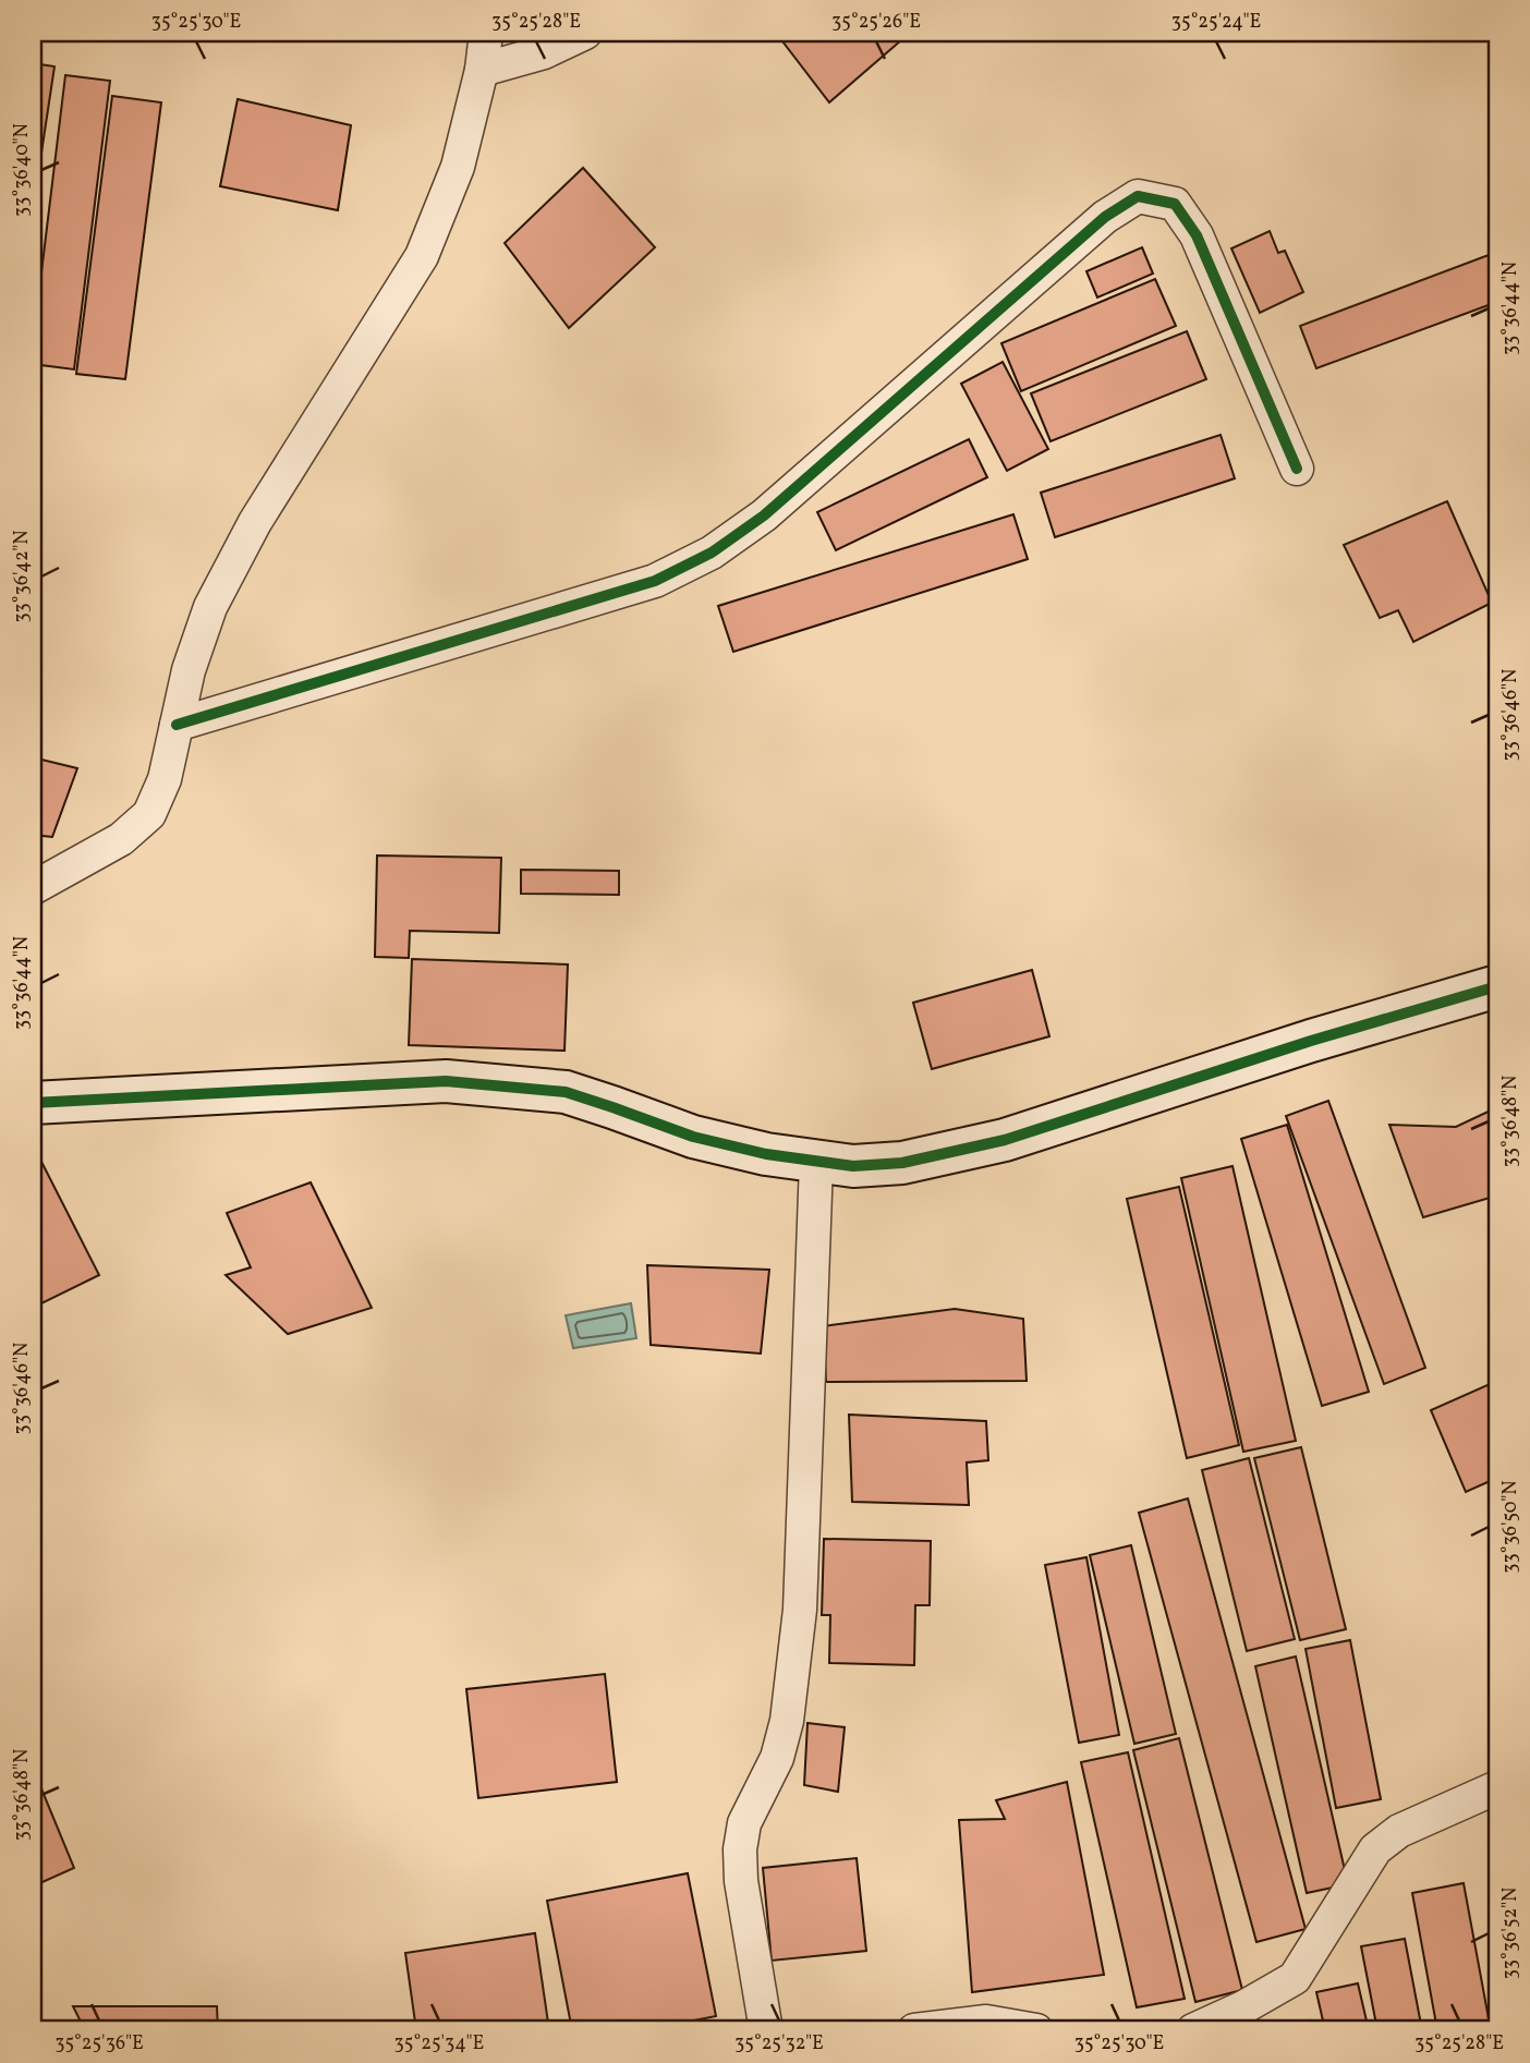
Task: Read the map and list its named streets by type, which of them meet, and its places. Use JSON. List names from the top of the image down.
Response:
{
  "coordinates": [
    "35°25'30\"E",
    "35°25'28\"E",
    "35°25'26\"E",
    "35°25'24\"E",
    "33°36'40\"N",
    "33°36'44\"N",
    "33°36'42\"N",
    "33°36'46\"N",
    "33°36'48\"N",
    "33°36'50\"N",
    "33°36'52\"N",
    "35°25'36\"E",
    "35°25'34\"E",
    "35°25'32\"E"
  ]
}
